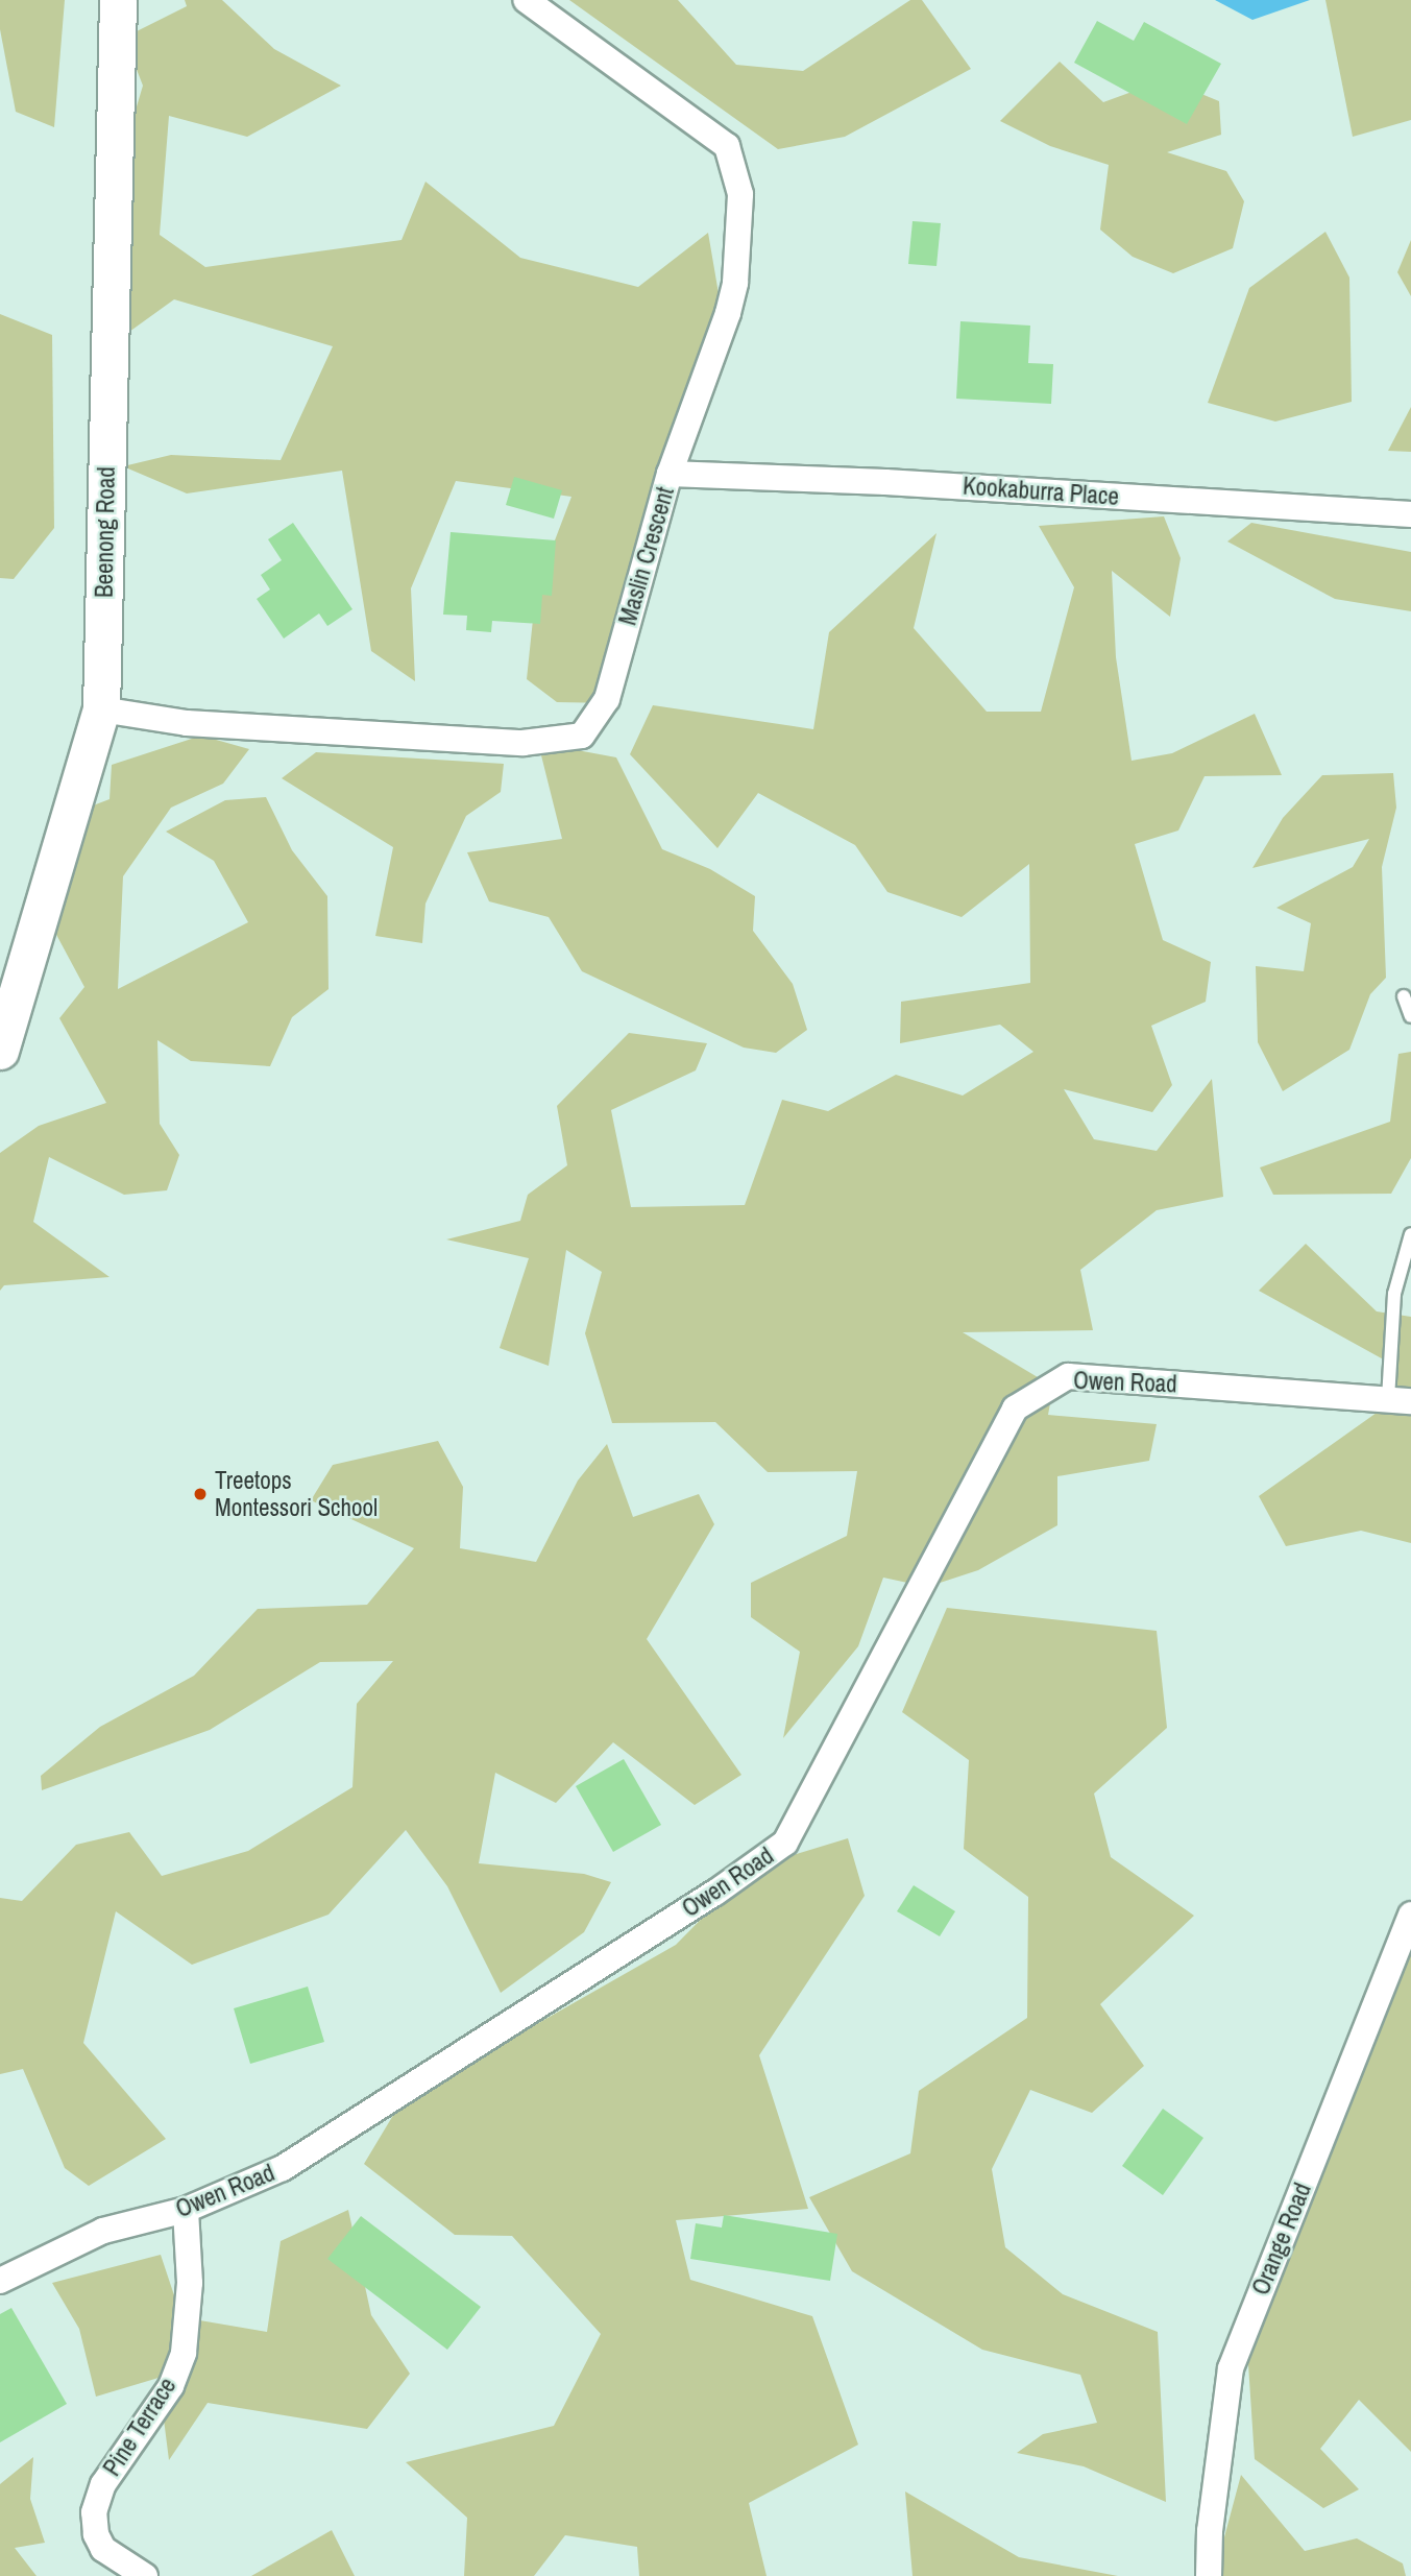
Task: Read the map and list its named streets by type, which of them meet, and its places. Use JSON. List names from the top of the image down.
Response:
{
  "streets": {
    "street": [
      "Kookaburra Place",
      "Beenong Road",
      "Maslin Crescent",
      "Owen Road",
      "Orange Road",
      "Pine Terrace"
    ]
  },
  "crossings": [
    ["Kookaburra Place", "Maslin Crescent"],
    ["Beenong Road", "Maslin Crescent"],
    ["Owen Road", "Pine Terrace"]
  ],
  "places": ["Treetops Montessori School"]
}
